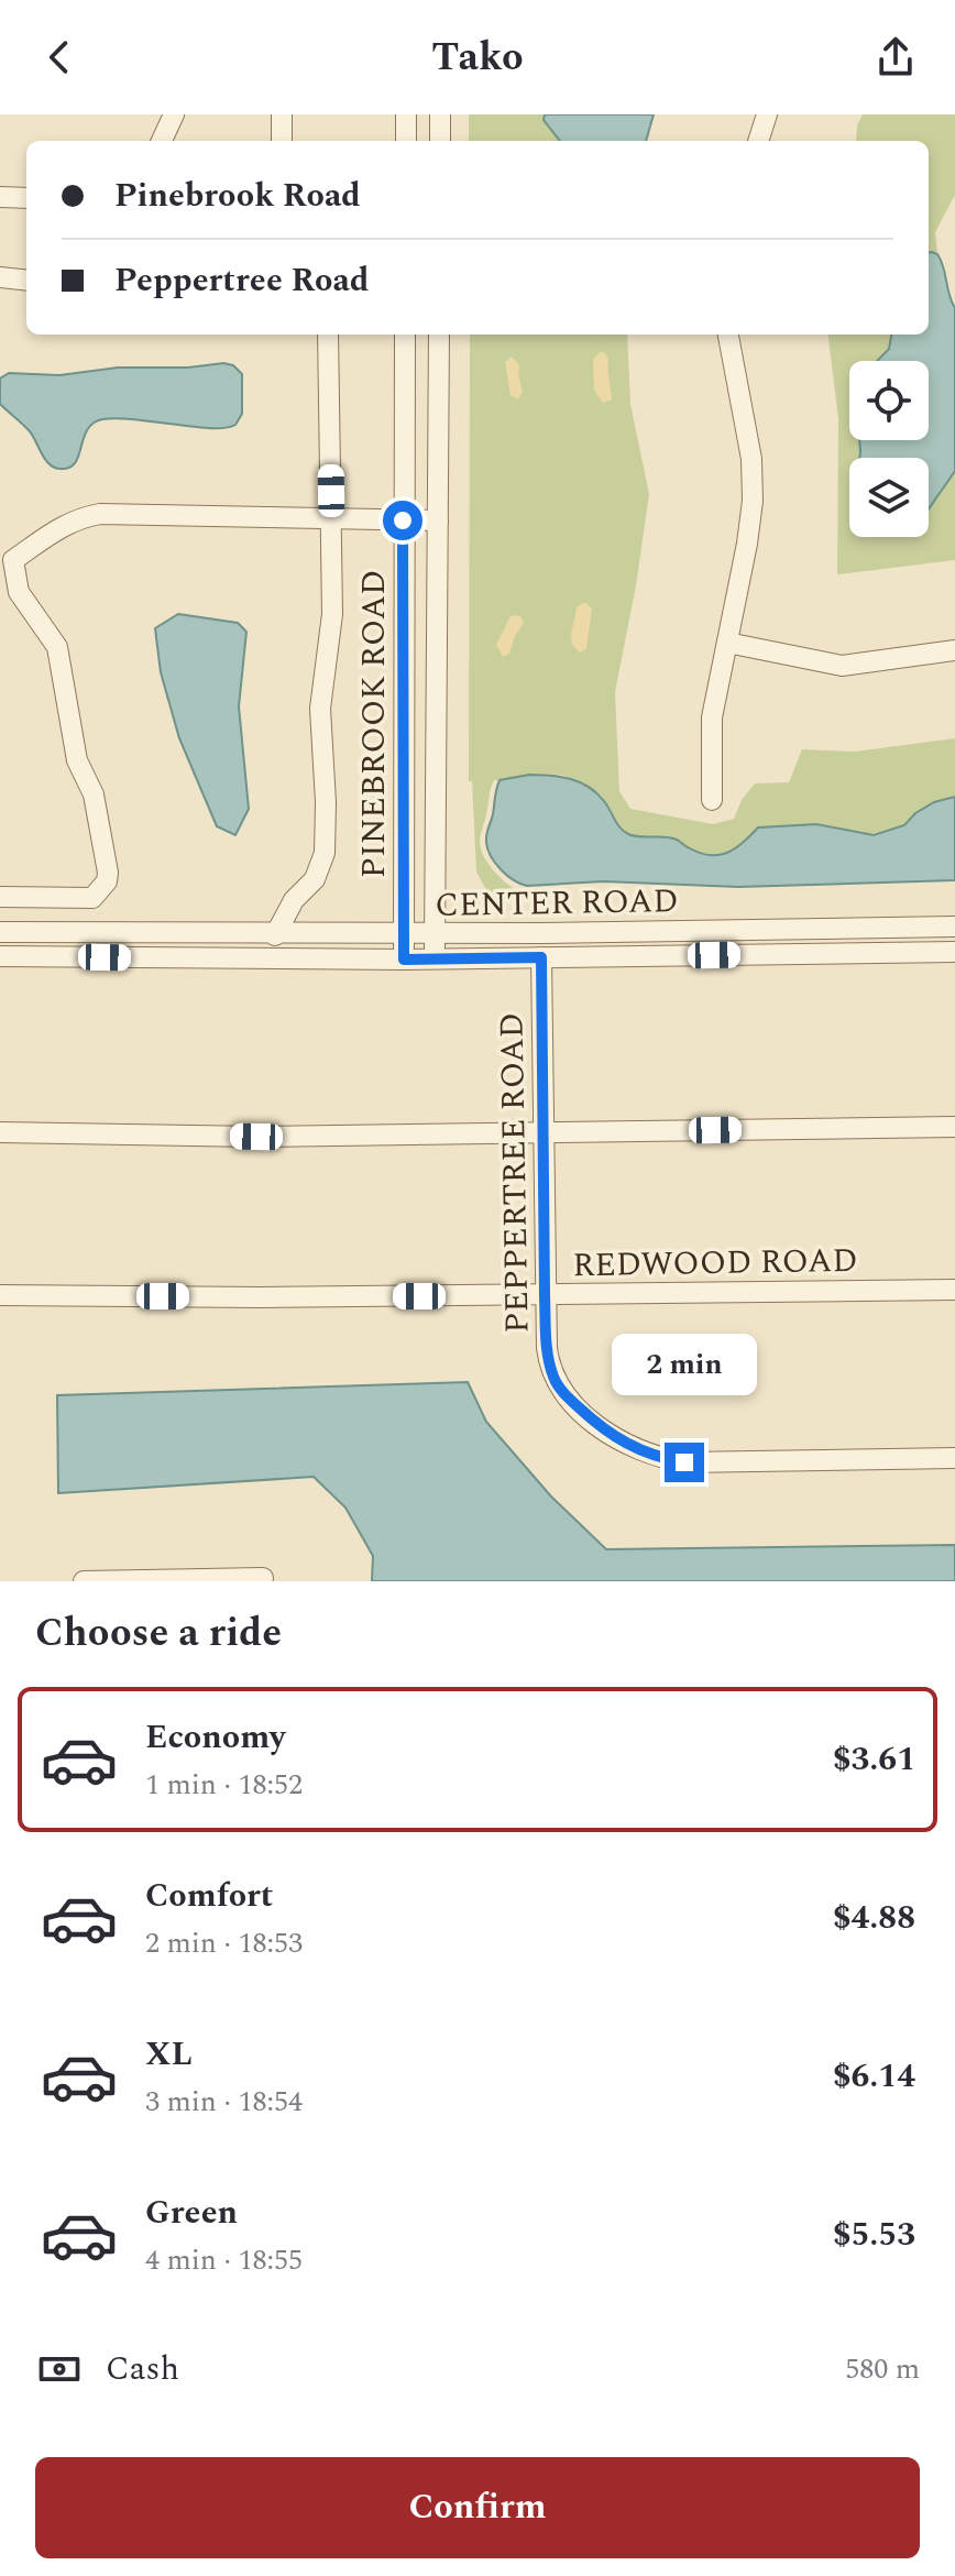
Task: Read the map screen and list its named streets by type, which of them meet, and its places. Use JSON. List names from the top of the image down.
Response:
{
  "streets": {
    "street": [
      "PINEBROOK ROAD",
      "CENTER ROAD",
      "PEPPERTREE ROAD",
      "REDWOOD ROAD"
    ]
  },
  "crossings": [
    ["PINEBROOK ROAD", "CENTER ROAD"],
    ["CENTER ROAD", "PEPPERTREE ROAD"],
    ["PEPPERTREE ROAD", "REDWOOD ROAD"]
  ],
  "page": {
    "header": "Tako",
    "banner": ["Pinebrook Road", "Peppertree Road"],
    "bubble": "2 min",
    "heading": "Choose a ride",
    "list": [
      {
        "name": "Economy",
        "note": "1 min · 18:52",
        "value": "$3.61"
      },
      {
        "name": "Comfort",
        "note": "2 min · 18:53",
        "value": "$4.88"
      },
      {
        "name": "XL",
        "note": "3 min · 18:54",
        "value": "$6.14"
      },
      {
        "name": "Green",
        "note": "4 min · 18:55",
        "value": "$5.53"
      }
    ],
    "pay": ["Cash", "580 m"],
    "buttons": "Confirm"
  }
}
